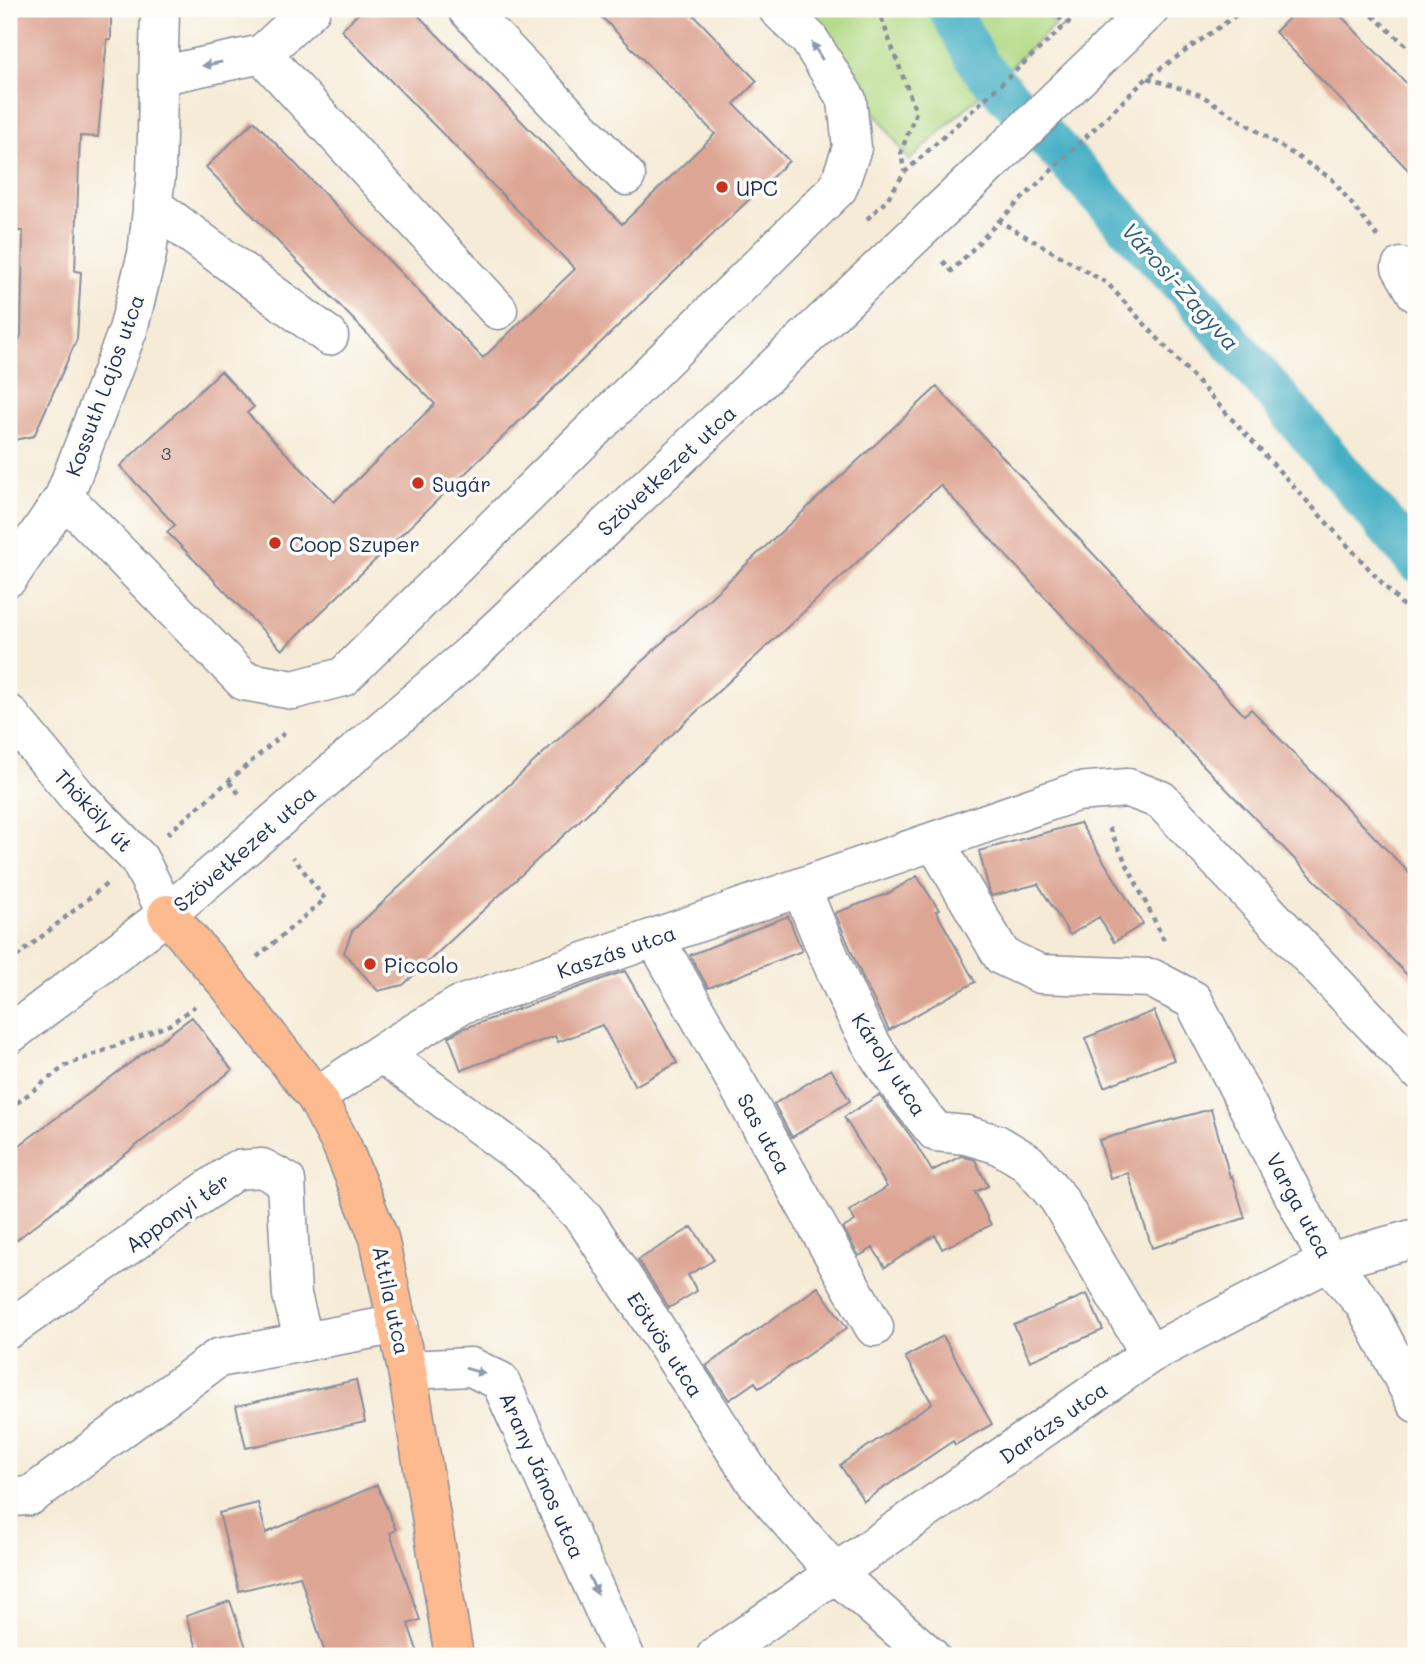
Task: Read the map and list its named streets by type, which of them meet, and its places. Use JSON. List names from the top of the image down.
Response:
{
  "streets": {
    "main road": ["Attila utca"],
    "street": [
      "Kossuth Lajos utca",
      "Szövetkezet utca",
      "Thököly út",
      "Kaszás utca",
      "Károly utca",
      "Sas utca",
      "Varga utca",
      "Apponyi tér",
      "Eötvös utca",
      "Darázs utca",
      "Arany János utca"
    ]
  },
  "crossings": [
    ["Szövetkezet utca", "Thököly út"],
    ["Szövetkezet utca", "Attila utca"],
    ["Thököly út", "Attila utca"],
    ["Kaszás utca", "Károly utca"],
    ["Kaszás utca", "Sas utca"],
    ["Kaszás utca", "Attila utca"],
    ["Kaszás utca", "Eötvös utca"],
    ["Károly utca", "Darázs utca"],
    ["Varga utca", "Darázs utca"],
    ["Attila utca", "Arany János utca"],
    ["Eötvös utca", "Darázs utca"]
  ],
  "one_way": ["Arany János utca"],
  "water": ["Városi-Zagyva"],
  "places": [
    "UPC",
    "Sugár",
    "Coop Szuper",
    "Piccolo"
  ],
  "house_numbers": ["3"]
}
